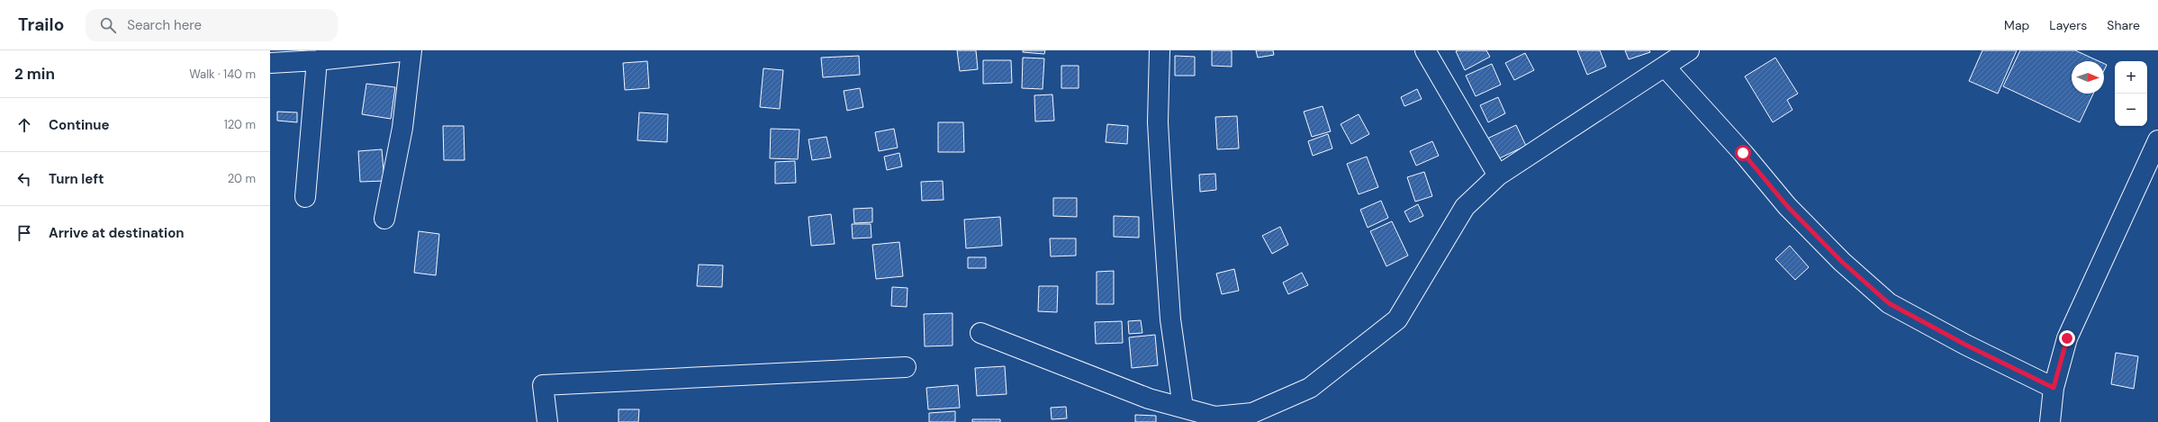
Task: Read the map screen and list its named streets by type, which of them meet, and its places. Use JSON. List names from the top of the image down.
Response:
{
  "north": "right",
  "page": {
    "header": "Trailo",
    "search": "Search here",
    "nav": ["Map", "Layers", "Share"],
    "heading": ["2 min", "Walk · 140 m"],
    "map_buttons": ["+", "−"],
    "list": [
      ["Continue", "120 m"],
      ["Turn left", "20 m"],
      "Arrive at destination"
    ]
  }
}
